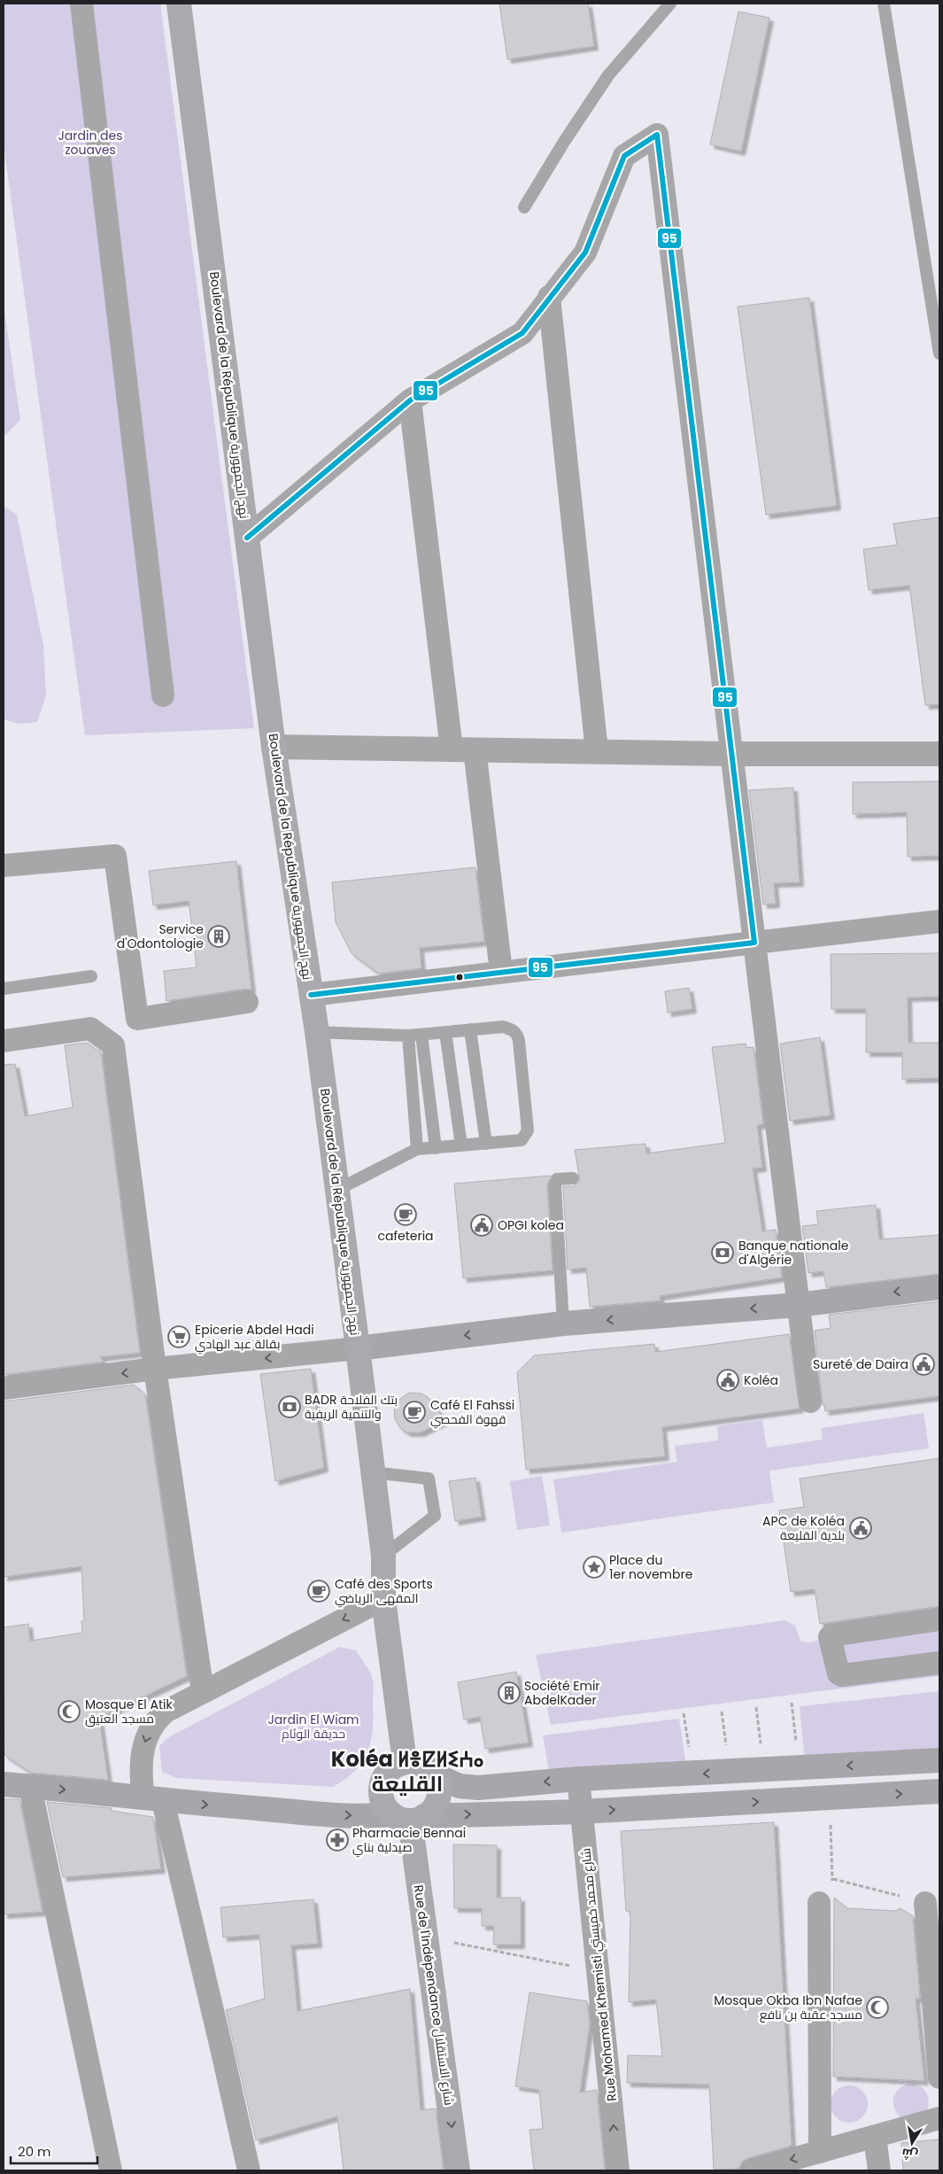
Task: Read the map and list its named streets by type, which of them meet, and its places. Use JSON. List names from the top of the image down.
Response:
{
  "streets": {
    "main road": ["Boulevard de la République نهج الجمهورية", "Rue de l'Indépendance شارع الاستقلال"],
    "street": ["Rue Mohamed Khemisti شارع محمد خميستي"]
  },
  "crossings": [
    ["Boulevard de la République نهج الجمهورية", "Rue de l'Indépendance شارع الاستقلال"]
  ],
  "one_way": ["Rue de l'Indépendance شارع الاستقلال"],
  "districts": ["Koléa ⵍⴻⵇⵍⵉⵄⴰ القليعة"],
  "parks": ["Jardin des zouaves", "Jardin El Wiam حديقة الوئام"],
  "places": {
    "building": ["Service d'Odontologie", "Société Emir AbdelKader"],
    "cafe": ["cafeteria", "Café El Fahssi قهوة الفحصي", "Café des Sports المقهى الرياضي"],
    "public building": [
      "OPGI kolea",
      "Sureté de Daira",
      "Koléa",
      "APC de Koléa بلدية القليعة"
    ],
    "bank": ["Banque nationale d'Algérie", "BADR بتك الفلاحة والتنمية الريفية"],
    "supermarket": ["Epicerie Abdel Hadi بقالة عبد الهادي"],
    "place": ["Place du 1er novembre"],
    "mosque": ["Mosque El Atik مسجد العتيق", "Mosque Okba Ibn Nafae مسجد عقبة بن نافع"],
    "pharmacy": ["Pharmacie Bennai صيدلية بناي"]
  },
  "lines": ["transit line 95"],
  "scale_bar": "20 m",
  "north": "bottom"
}
